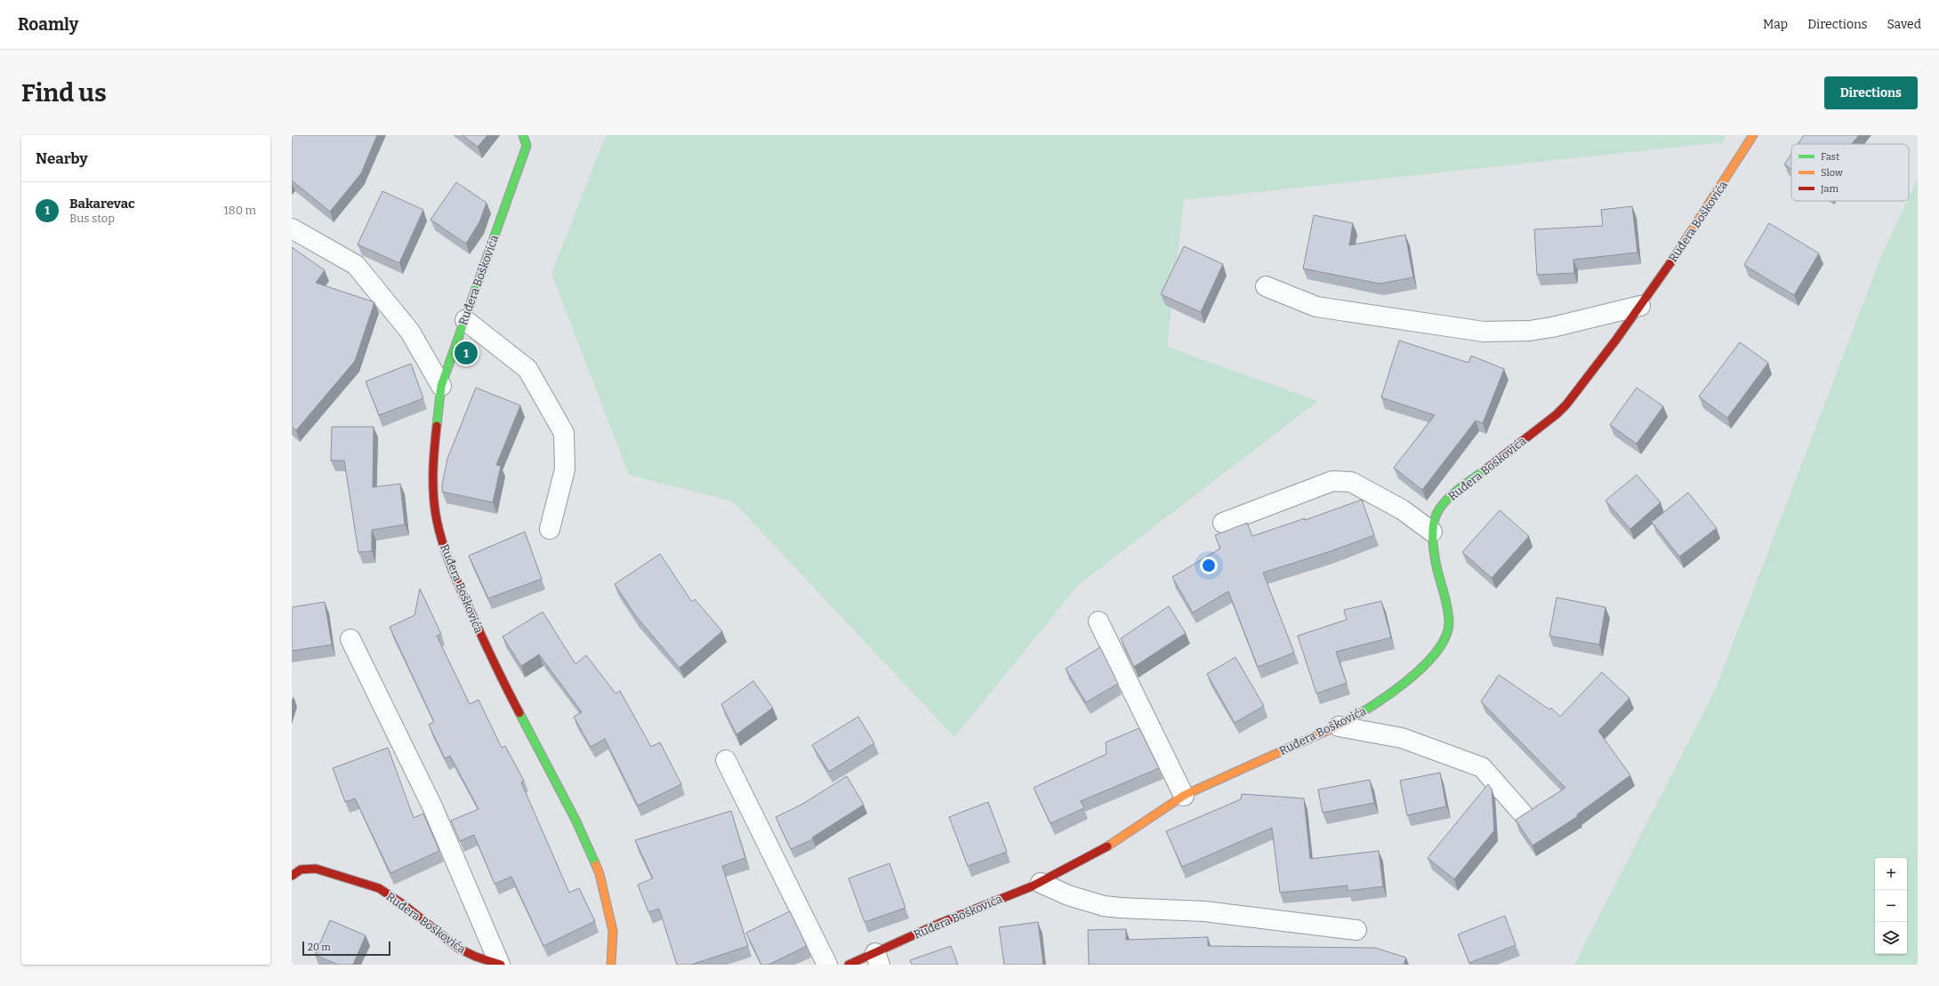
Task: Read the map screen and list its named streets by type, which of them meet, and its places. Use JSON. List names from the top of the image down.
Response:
{
  "streets": {
    "street": ["Ruđera Boškovića"]
  },
  "legend": ["Fast", "Slow", "Jam"],
  "scale_bar": "20 m",
  "page": {
    "header": "Roamly",
    "nav": ["Map", "Directions", "Saved"],
    "buttons": "Directions",
    "title": "Find us",
    "heading": "Nearby",
    "list": [
      {
        "mark": "1",
        "name": "Bakarevac",
        "note": "Bus stop",
        "value": "180 m"
      }
    ],
    "pins": "1",
    "map_buttons": ["+", "−"],
    "scale": "20 m"
  }
}
